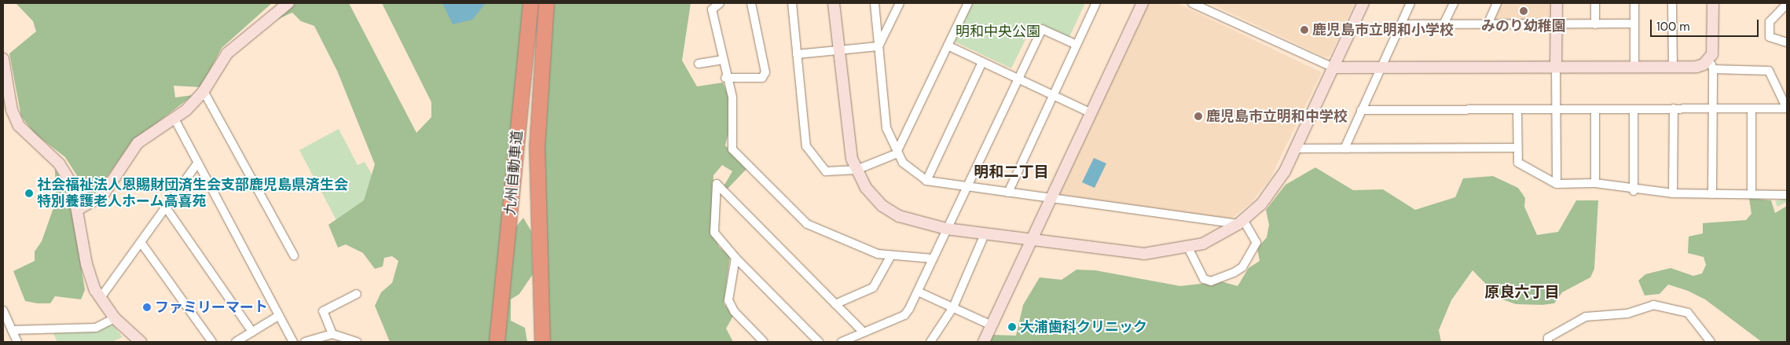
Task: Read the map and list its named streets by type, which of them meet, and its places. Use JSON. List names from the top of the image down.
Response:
{
  "streets": {
    "highway": ["九州自動車道"]
  },
  "districts": ["明和二丁目", "原良六丁目"],
  "parks": ["明和中央公園"],
  "places": [
    "みのり幼稚園",
    "鹿児島市立明和小学校",
    "鹿児島市立明和中学校",
    "社会福祉法人恩賜財団済生会支部鹿児島県済生会 特別養護老人ホーム高喜苑",
    "ファミリーマート",
    "大浦歯科クリニック"
  ],
  "scale_bar": "100 m"
}
